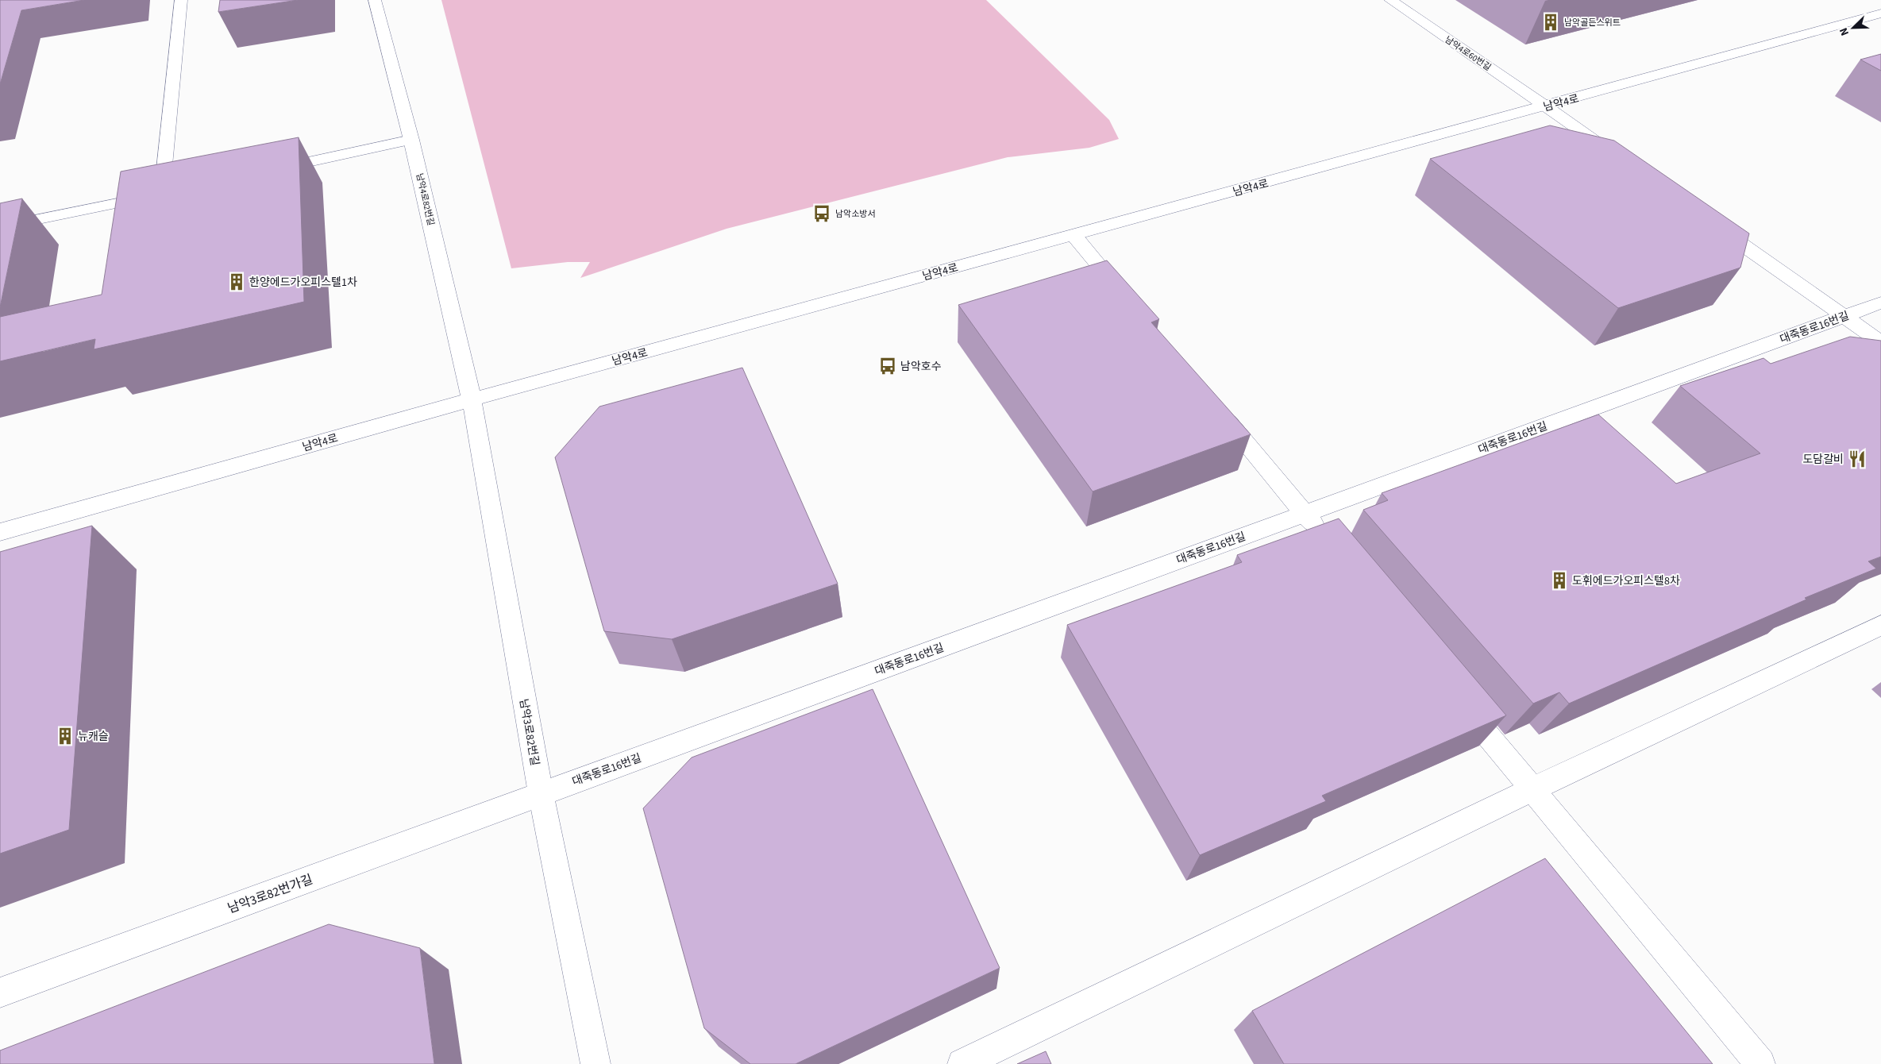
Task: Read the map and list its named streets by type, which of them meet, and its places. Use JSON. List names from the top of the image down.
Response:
{
  "streets": {
    "street": [
      "남악4로60번길",
      "남악4로",
      "남악4로82번길",
      "대죽동로16번길",
      "남악3로82번길",
      "남악3로82번가길"
    ]
  },
  "crossings": [
    ["남악4로60번길", "남악4로"],
    ["남악4로", "남악4로82번길"],
    ["남악4로", "남악3로82번길"],
    ["남악4로82번길", "남악3로82번길"],
    ["대죽동로16번길", "남악3로82번길"],
    ["대죽동로16번길", "남악3로82번가길"],
    ["남악3로82번길", "남악3로82번가길"]
  ],
  "places": {
    "building": [
      "남악골든스위트",
      "한양에드가오피스텔1차",
      "도휘에드가오피스텔8차",
      "뉴캐슬"
    ],
    "bus stop": ["남악소방서", "남악호수"],
    "restaurant": ["도담갈비"]
  },
  "north": "bottom left"
}
